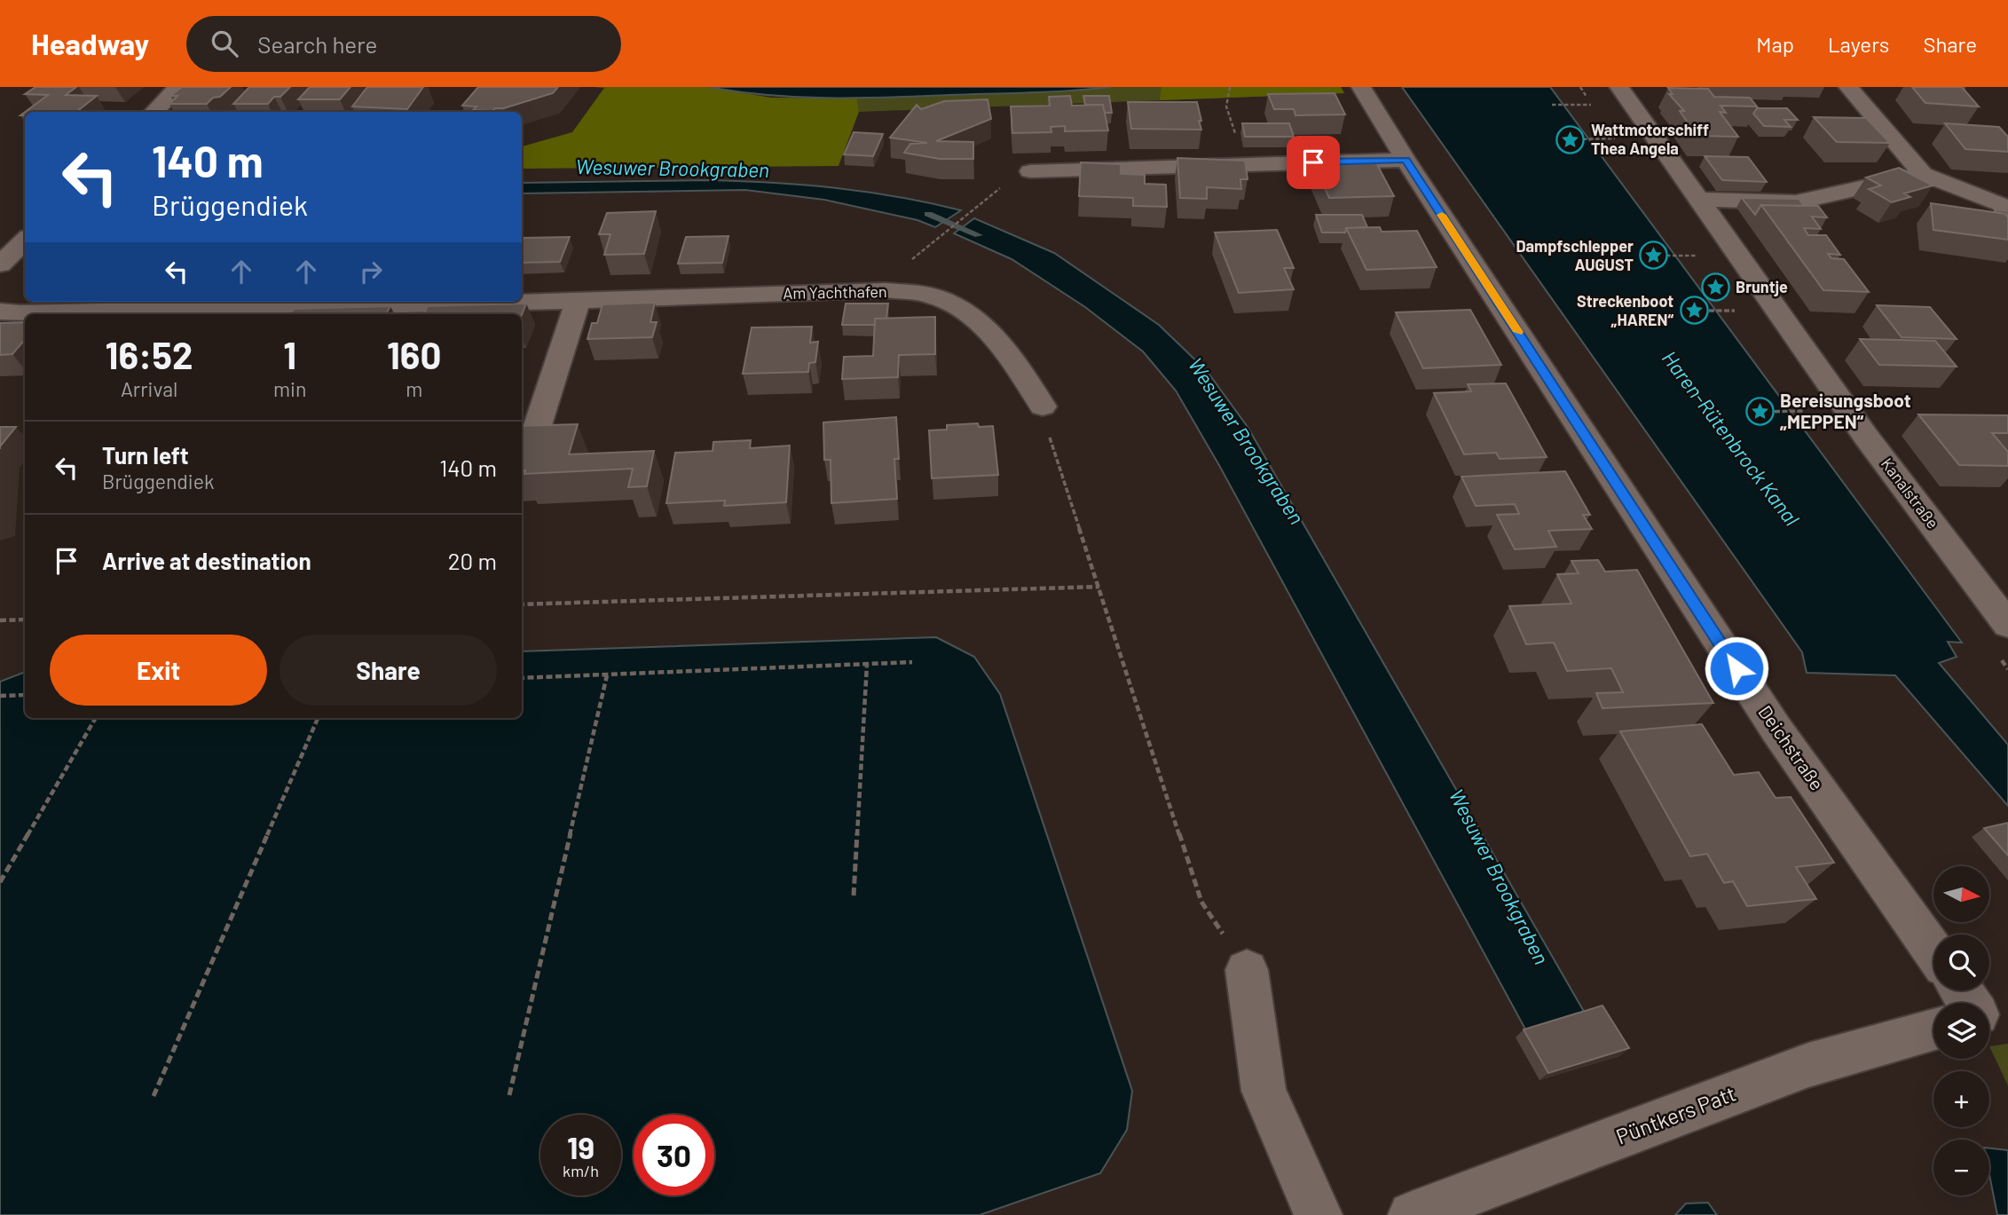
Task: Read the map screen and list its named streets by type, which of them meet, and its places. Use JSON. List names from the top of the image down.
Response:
{
  "streets": {
    "street": [
      "Am Yachthafen",
      "Kanalstraße",
      "Deichstraße",
      "Püntkers Patt"
    ]
  },
  "water": ["Wesuwer Brookgraben", "Haren-Rütenbrock Kanal"],
  "places": {
    "place": [
      "Wattmotorschiff Thea Angela",
      "Dampfschlepper AUGUST",
      "Bruntje",
      "Streckenboot „HAREN“",
      "Bereisungsboot „MEPPEN“"
    ]
  },
  "north": "right",
  "page": {
    "header": "Headway",
    "search": "Search here",
    "nav": ["Map", "Layers", "Share"],
    "turn": ["140 m", "Brüggendiek"],
    "eta": [
      "16:52",
      "Arrival",
      "1",
      "min",
      "160",
      "m"
    ],
    "list": [
      {
        "name": "Turn left",
        "note": "Brüggendiek",
        "value": "140 m"
      },
      {
        "name": "Arrive at destination",
        "value": "20 m"
      }
    ],
    "buttons": ["Exit", "Share"],
    "map_buttons": ["+", "−"],
    "speed": "19 km/h",
    "limit": "30"
  }
}
